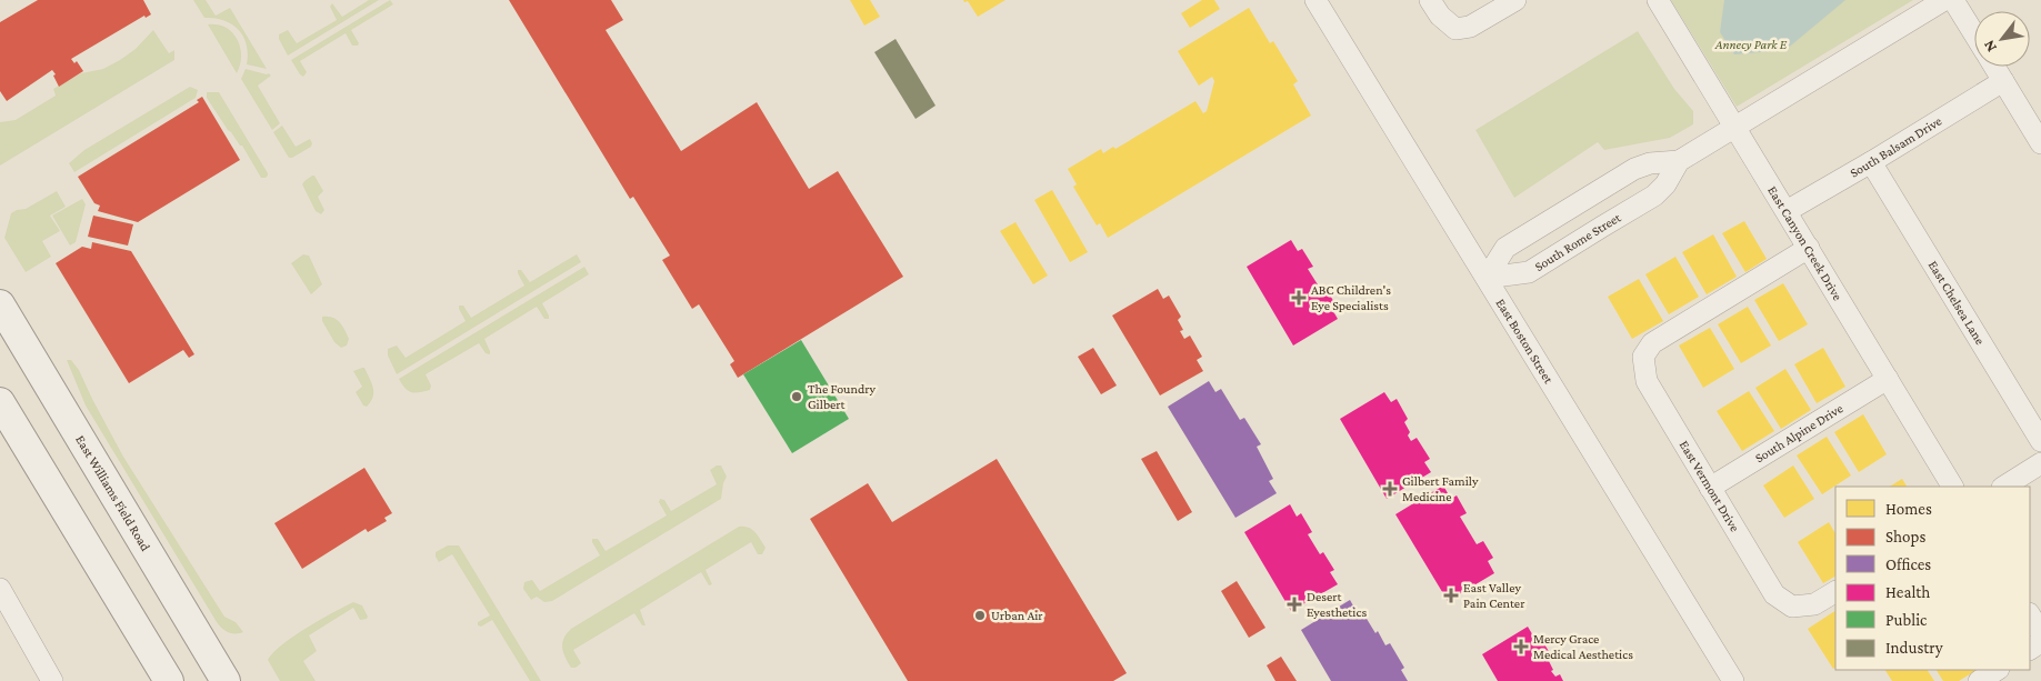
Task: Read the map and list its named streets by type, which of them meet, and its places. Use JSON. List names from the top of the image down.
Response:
{
  "streets": {
    "main road": ["East Williams Field Road"],
    "street": [
      "South Balsam Drive",
      "South Rome Street",
      "East Canyon Creek Drive",
      "East Chelsea Lane",
      "East Boston Street",
      "South Alpine Drive",
      "East Vermont Drive"
    ]
  },
  "crossings": [
    ["South Balsam Drive", "East Canyon Creek Drive"],
    ["South Balsam Drive", "East Chelsea Lane"],
    ["South Rome Street", "East Canyon Creek Drive"],
    ["South Rome Street", "East Boston Street"],
    ["East Canyon Creek Drive", "South Alpine Drive"],
    ["East Canyon Creek Drive", "East Vermont Drive"],
    ["South Alpine Drive", "East Vermont Drive"]
  ],
  "parks": ["Annecy Park E"],
  "places": {
    "health": [
      "ABC Children's Eye Specialists",
      "Gilbert Family Medicine",
      "East Valley Pain Center",
      "Desert Eyesthetics",
      "Mercy Grace Medical Aesthetics"
    ],
    "other": ["The Foundry Gilbert", "Urban Air"]
  },
  "legend": [
    "Homes",
    "Shops",
    "Offices",
    "Health",
    "Public",
    "Industry"
  ],
  "north": "bottom left"
}
